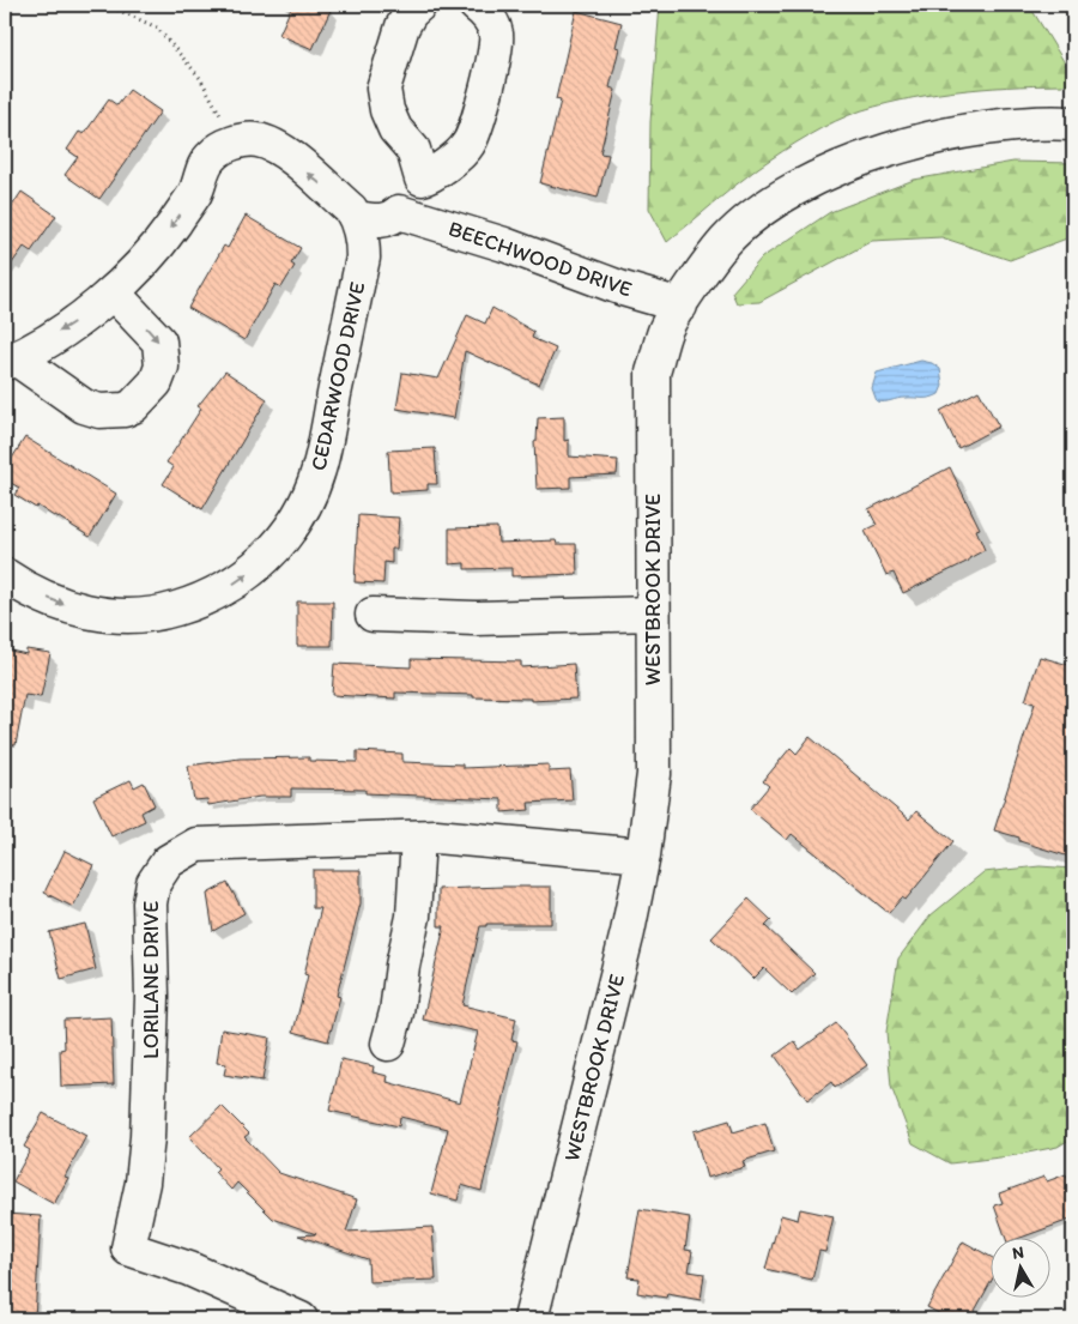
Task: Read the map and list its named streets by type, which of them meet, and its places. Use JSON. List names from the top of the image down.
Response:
{
  "streets": {
    "street": [
      "BEECHWOOD DRIVE",
      "CEDARWOOD DRIVE",
      "WESTBROOK DRIVE",
      "LORILANE DRIVE"
    ]
  },
  "crossings": [
    ["BEECHWOOD DRIVE", "WESTBROOK DRIVE"],
    ["WESTBROOK DRIVE", "LORILANE DRIVE"]
  ],
  "north": "top"
}
